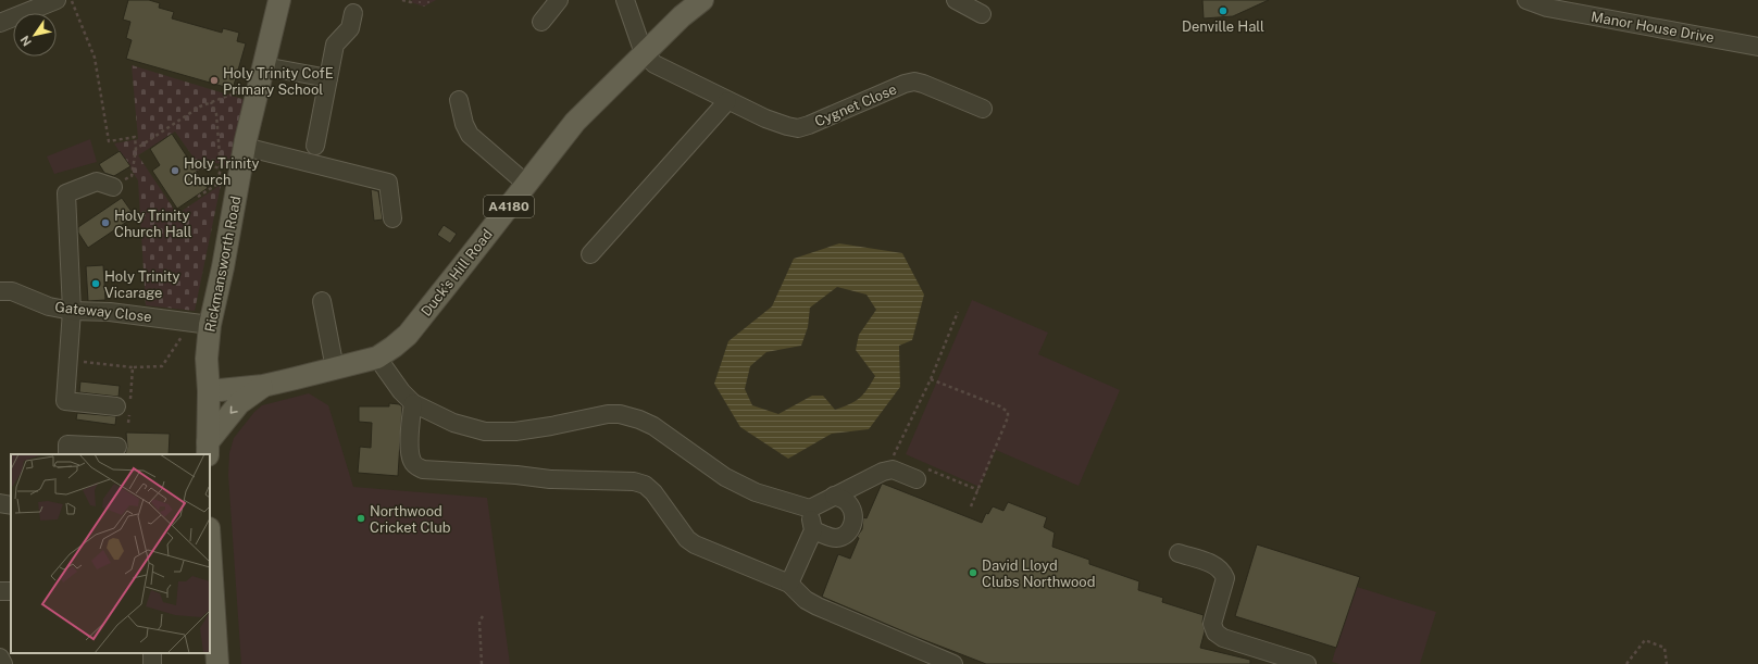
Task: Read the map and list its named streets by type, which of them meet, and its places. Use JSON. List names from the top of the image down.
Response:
{
  "streets": {
    "main road": ["A4180", "Rickmansworth Road", "Duck's Hill Road"],
    "street": ["Manor House Drive", "Cygnet Close", "Gateway Close"]
  },
  "crossings": [
    ["Cygnet Close", "Duck's Hill Road"],
    ["Rickmansworth Road", "Duck's Hill Road"],
    ["Rickmansworth Road", "Gateway Close"]
  ],
  "places": [
    "Denville Hall",
    "Holy Trinity CofE Primary School",
    "Holy Trinity Church",
    "Holy Trinity Church Hall",
    "Holy Trinity Vicarage",
    "Northwood Cricket Club",
    "David Lloyd Clubs Northwood"
  ],
  "north": "bottom left"
}
